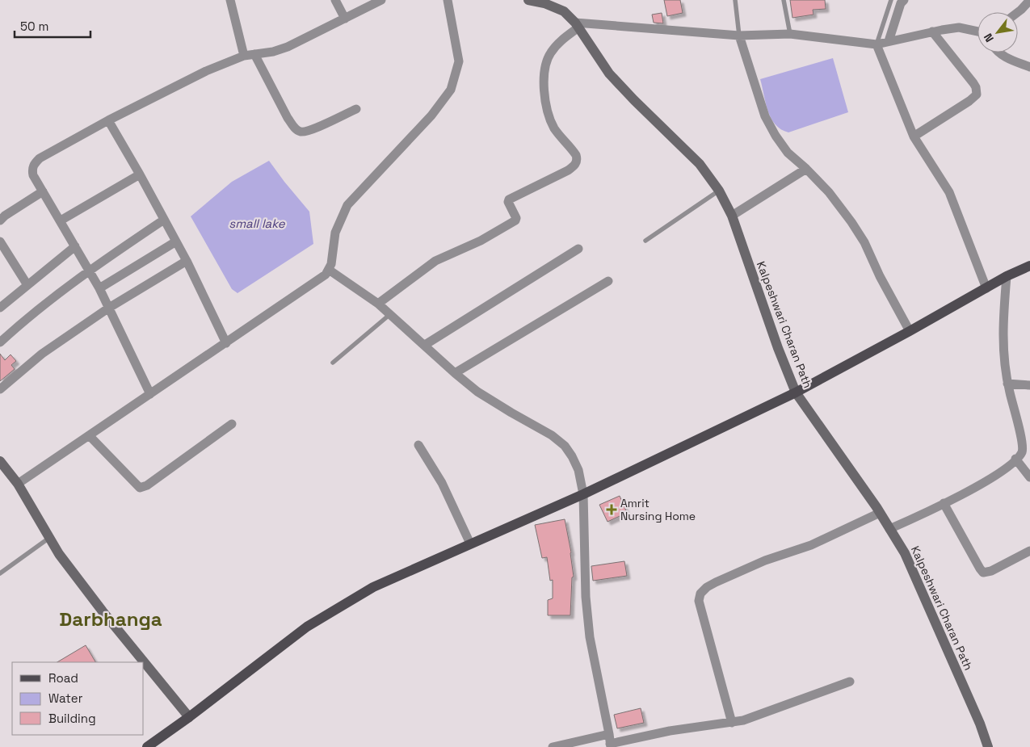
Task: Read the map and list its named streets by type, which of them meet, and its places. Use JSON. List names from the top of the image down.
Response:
{
  "streets": {
    "street": ["Kalpeshwari Charan Path"]
  },
  "districts": ["Darbhanga"],
  "water": ["small lake"],
  "places": {
    "health": ["Amrit Nursing Home"]
  },
  "legend": ["Road", "Water", "Building"],
  "scale_bar": "50 m",
  "north": "bottom left"
}
